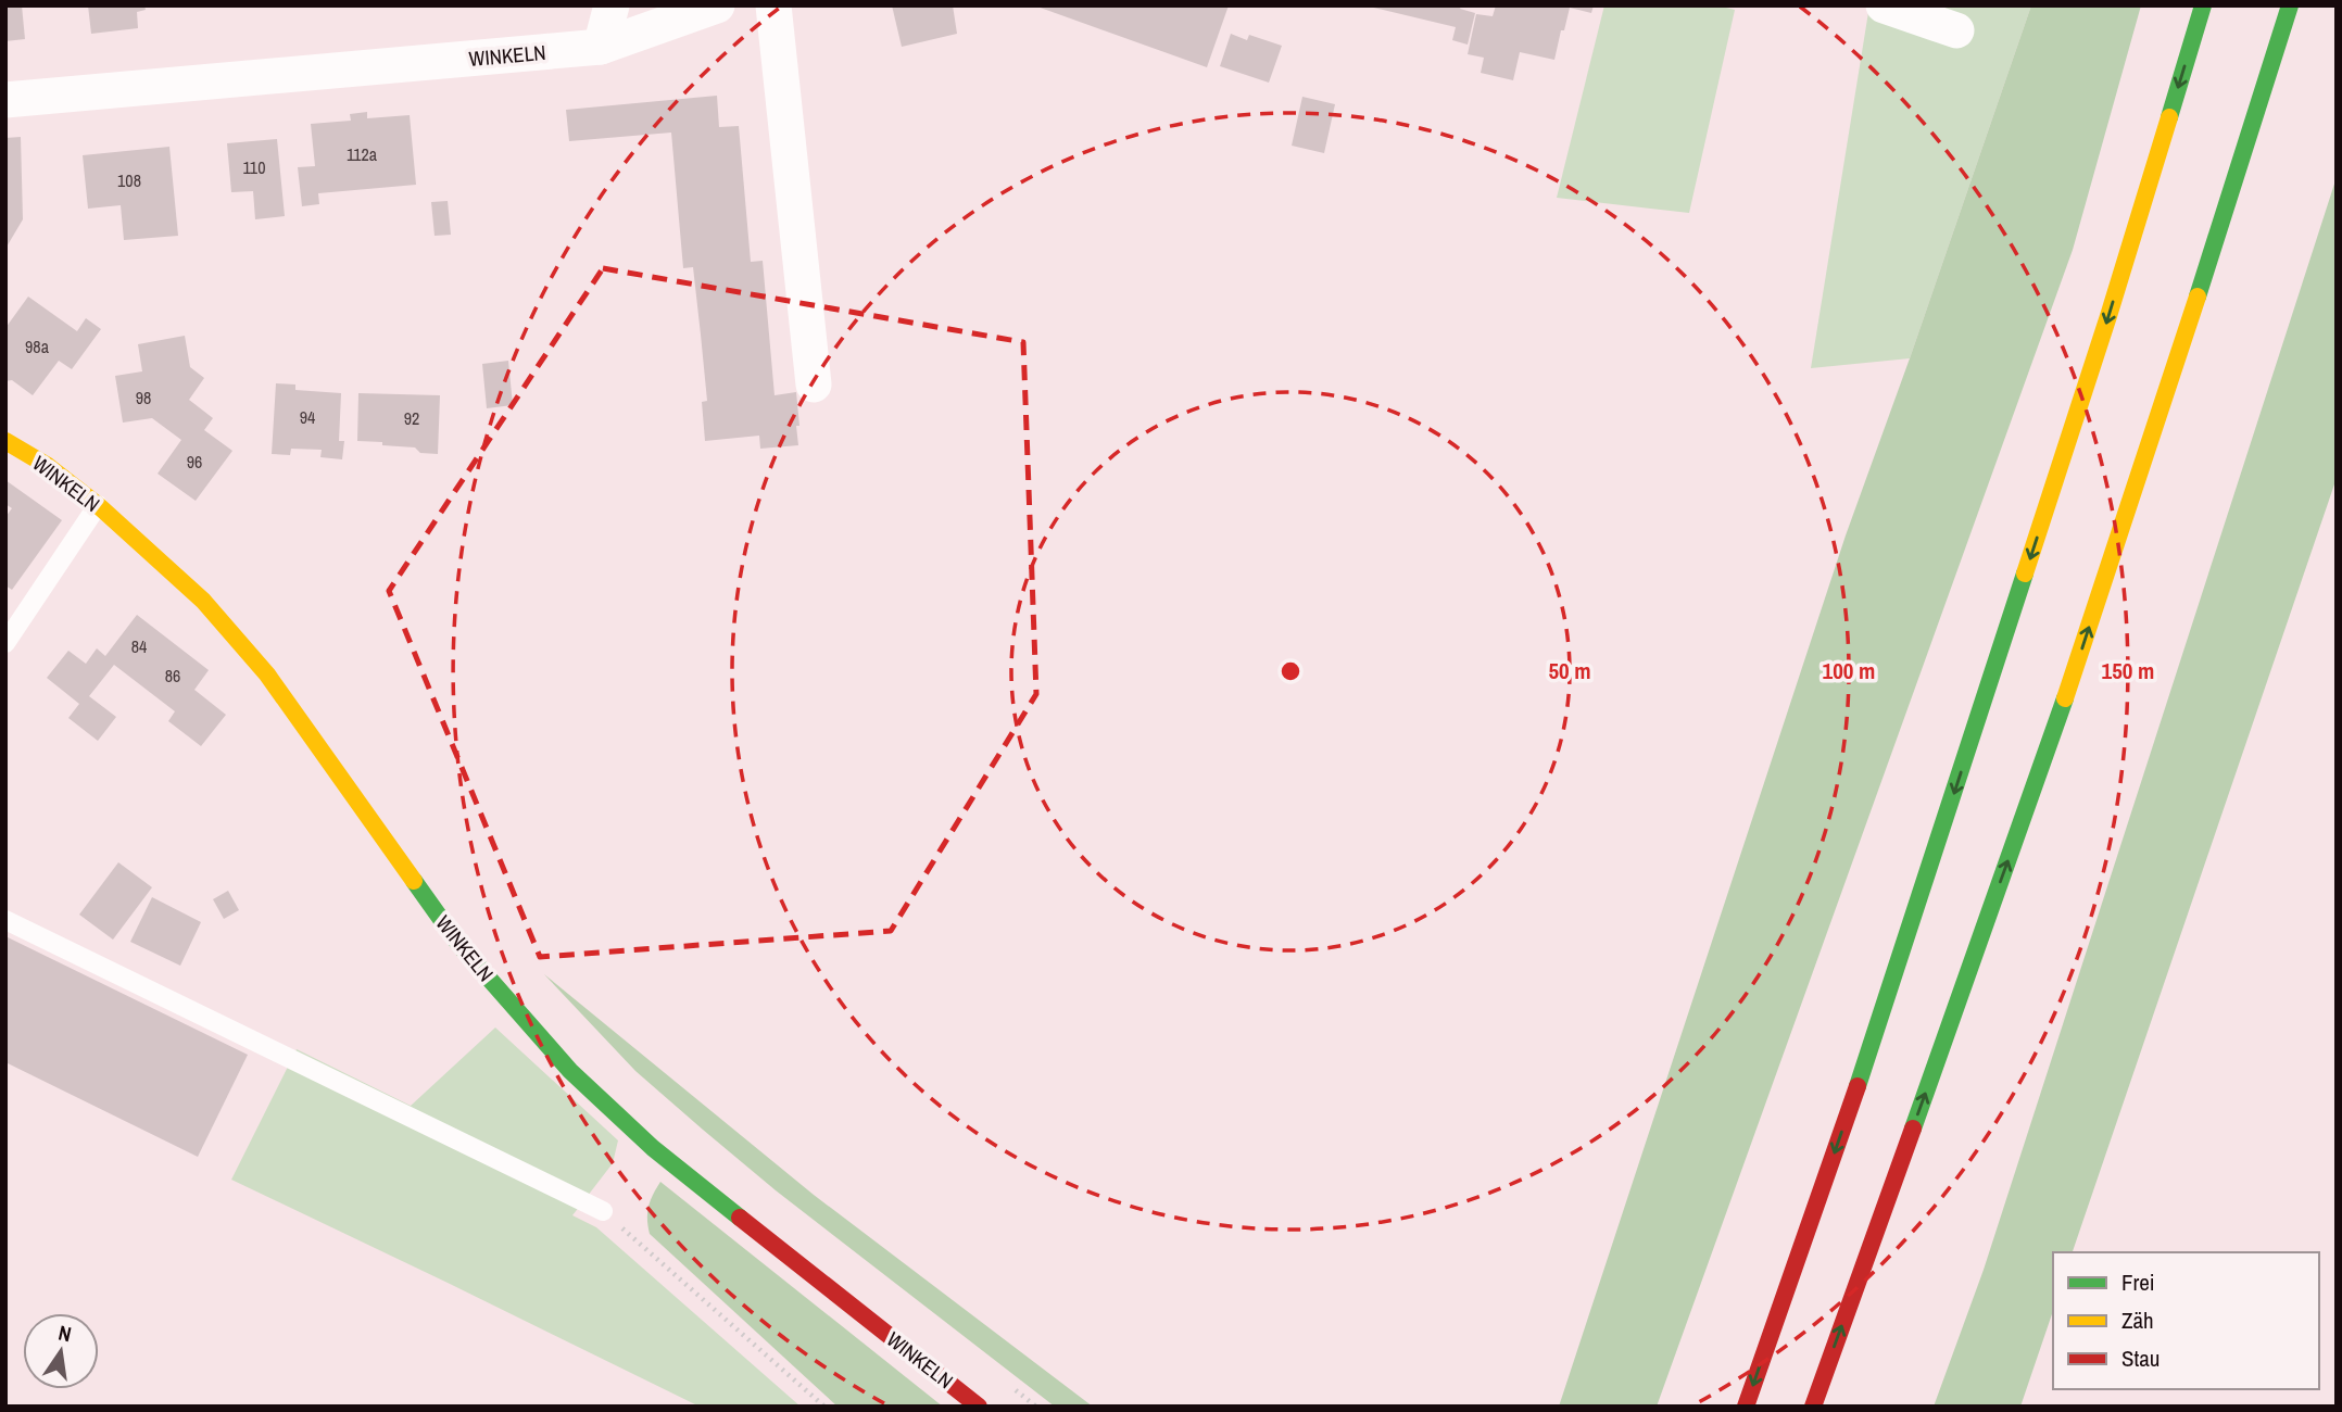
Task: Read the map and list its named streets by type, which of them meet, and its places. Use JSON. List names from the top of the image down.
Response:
{
  "streets": {
    "main road": ["WINKELN"]
  },
  "house_numbers": [
    "112a",
    "110",
    "108",
    "98a",
    "98",
    "94",
    "92",
    "96",
    "84",
    "86"
  ],
  "legend": ["Frei", "Zäh", "Stau"],
  "north": "top",
  "rings": ["50 m", "100 m", "150 m"]
}
